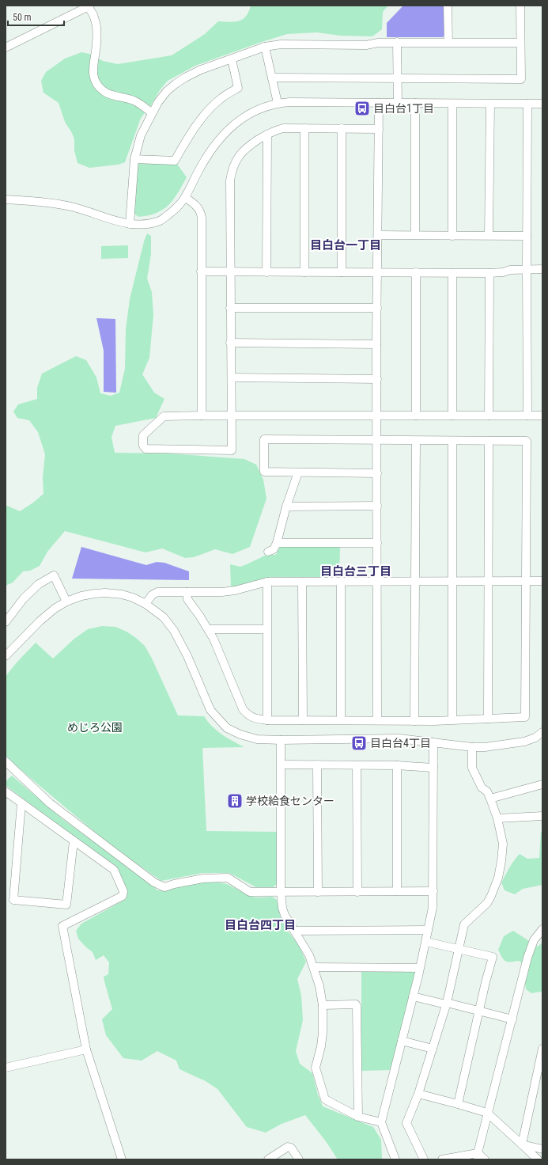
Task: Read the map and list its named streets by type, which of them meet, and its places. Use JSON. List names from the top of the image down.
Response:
{
  "districts": ["目白台一丁目", "目白台三丁目", "目白台四丁目"],
  "parks": ["めじろ公園"],
  "places": {
    "bus stop": ["目白台1丁目", "目白台4丁目"],
    "building": ["学校給食センター"]
  },
  "scale_bar": "50 m"
}
